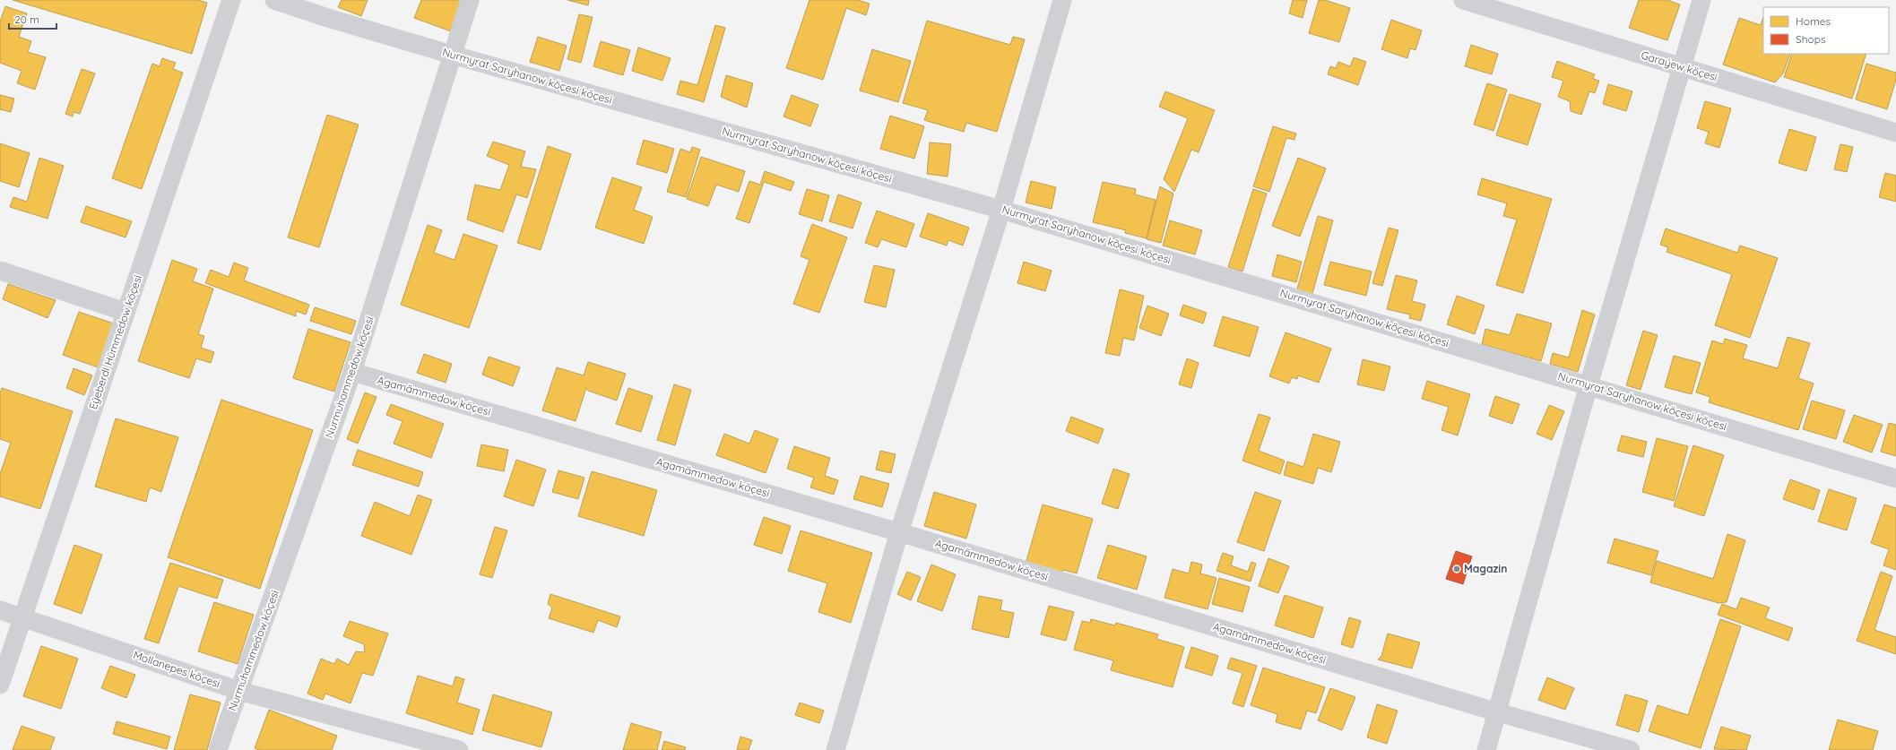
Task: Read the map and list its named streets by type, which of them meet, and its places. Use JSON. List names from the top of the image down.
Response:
{
  "streets": {
    "street": [
      "Garaýew köçesi",
      "Nurmyrat Saryhanow köçesi köçesi",
      "Eýeberdi Hümmedow köçesi",
      "Nurmuhammedow köçesi",
      "Agamämmedow köçesi",
      "Mollanepes köçesi"
    ]
  },
  "crossings": [
    ["Nurmyrat Saryhanow köçesi köçesi", "Nurmuhammedow köçesi"],
    ["Eýeberdi Hümmedow köçesi", "Mollanepes köçesi"],
    ["Nurmuhammedow köçesi", "Agamämmedow köçesi"],
    ["Nurmuhammedow köçesi", "Mollanepes köçesi"]
  ],
  "places": ["Magazin"],
  "legend": ["Homes", "Shops"],
  "scale_bar": "20 m"
}
